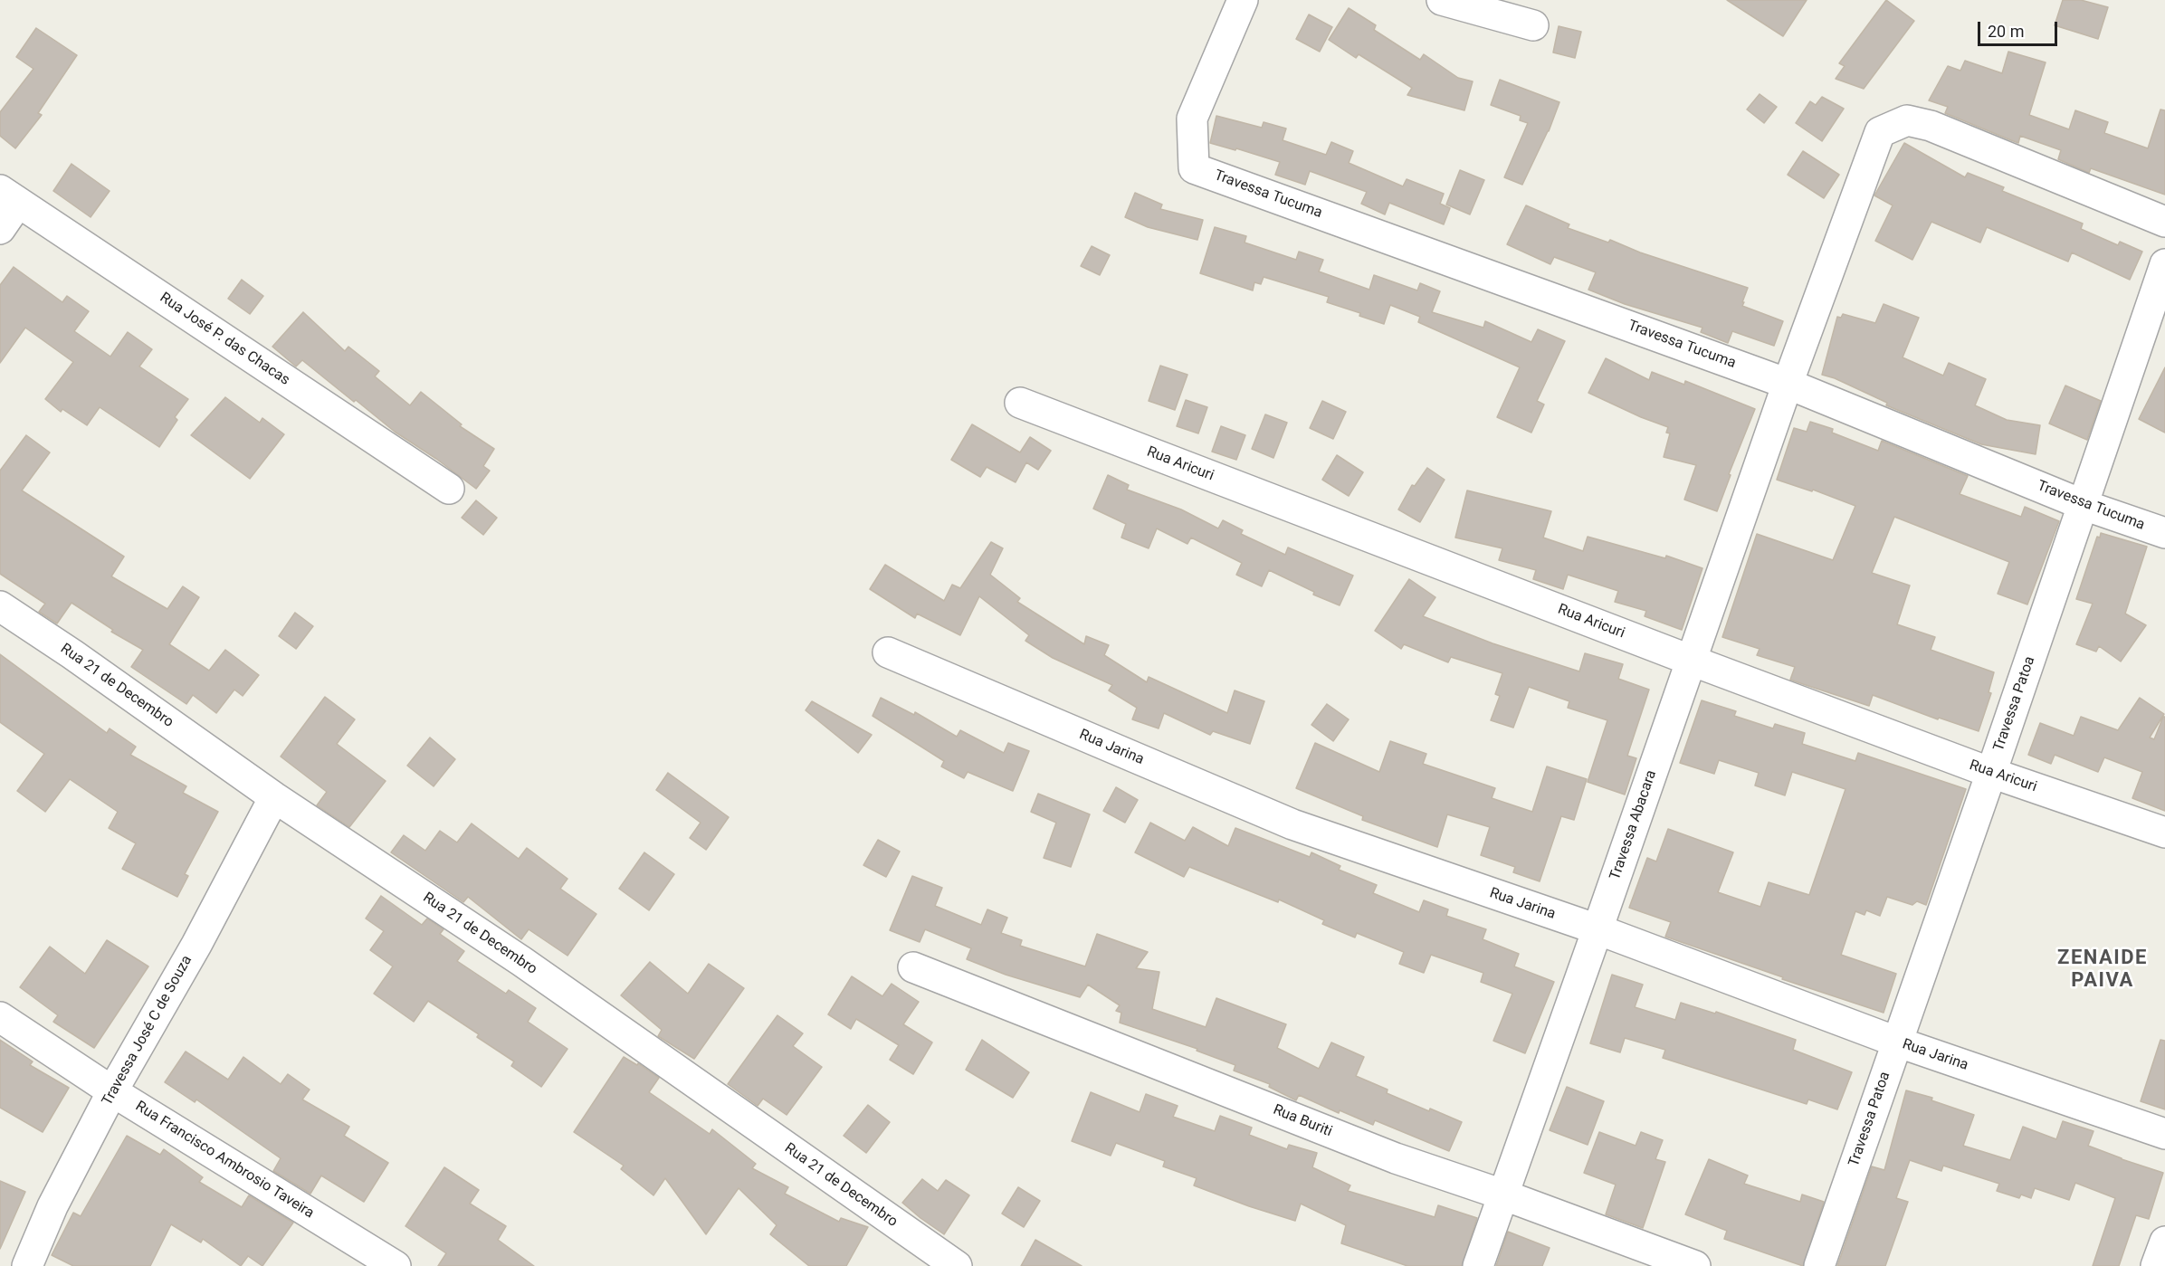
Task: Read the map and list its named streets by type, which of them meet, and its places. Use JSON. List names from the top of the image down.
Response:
{
  "streets": {
    "street": [
      "Travessa Tucuma",
      "Rua José P. das Chacas",
      "Rua Aricuri",
      "Rua 21 de Decembro",
      "Travessa Patoa",
      "Rua Jarina",
      "Travessa Abacara",
      "Travessa José C de Souza",
      "Rua Buriti",
      "Rua Francisco Ambrosio Taveira"
    ]
  },
  "crossings": [
    ["Travessa Tucuma", "Travessa Patoa"],
    ["Travessa Tucuma", "Travessa Abacara"],
    ["Rua Aricuri", "Travessa Patoa"],
    ["Rua Aricuri", "Travessa Abacara"],
    ["Rua 21 de Decembro", "Travessa José C de Souza"],
    ["Travessa Patoa", "Rua Jarina"],
    ["Rua Jarina", "Travessa Abacara"],
    ["Travessa Abacara", "Rua Buriti"],
    ["Travessa José C de Souza", "Rua Francisco Ambrosio Taveira"]
  ],
  "districts": ["ZENAIDE PAIVA"],
  "scale_bar": "20 m"
}
